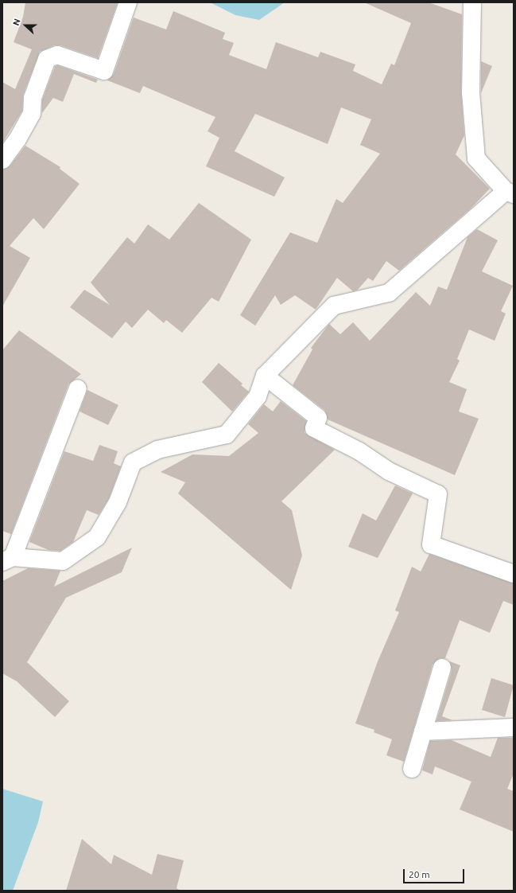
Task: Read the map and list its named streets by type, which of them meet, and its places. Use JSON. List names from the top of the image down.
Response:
{
  "scale_bar": "20 m",
  "north": "left"
}
